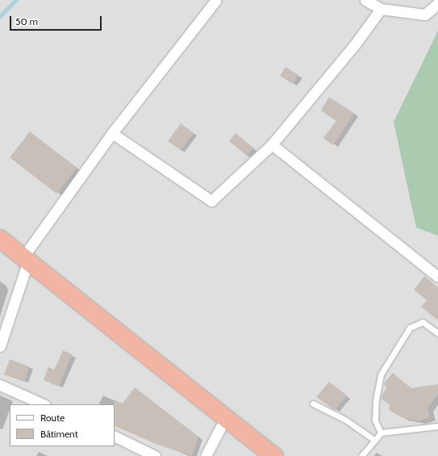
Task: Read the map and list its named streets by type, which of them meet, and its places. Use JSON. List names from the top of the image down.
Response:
{
  "legend": ["Route", "Bâtiment"],
  "scale_bar": "50 m"
}
